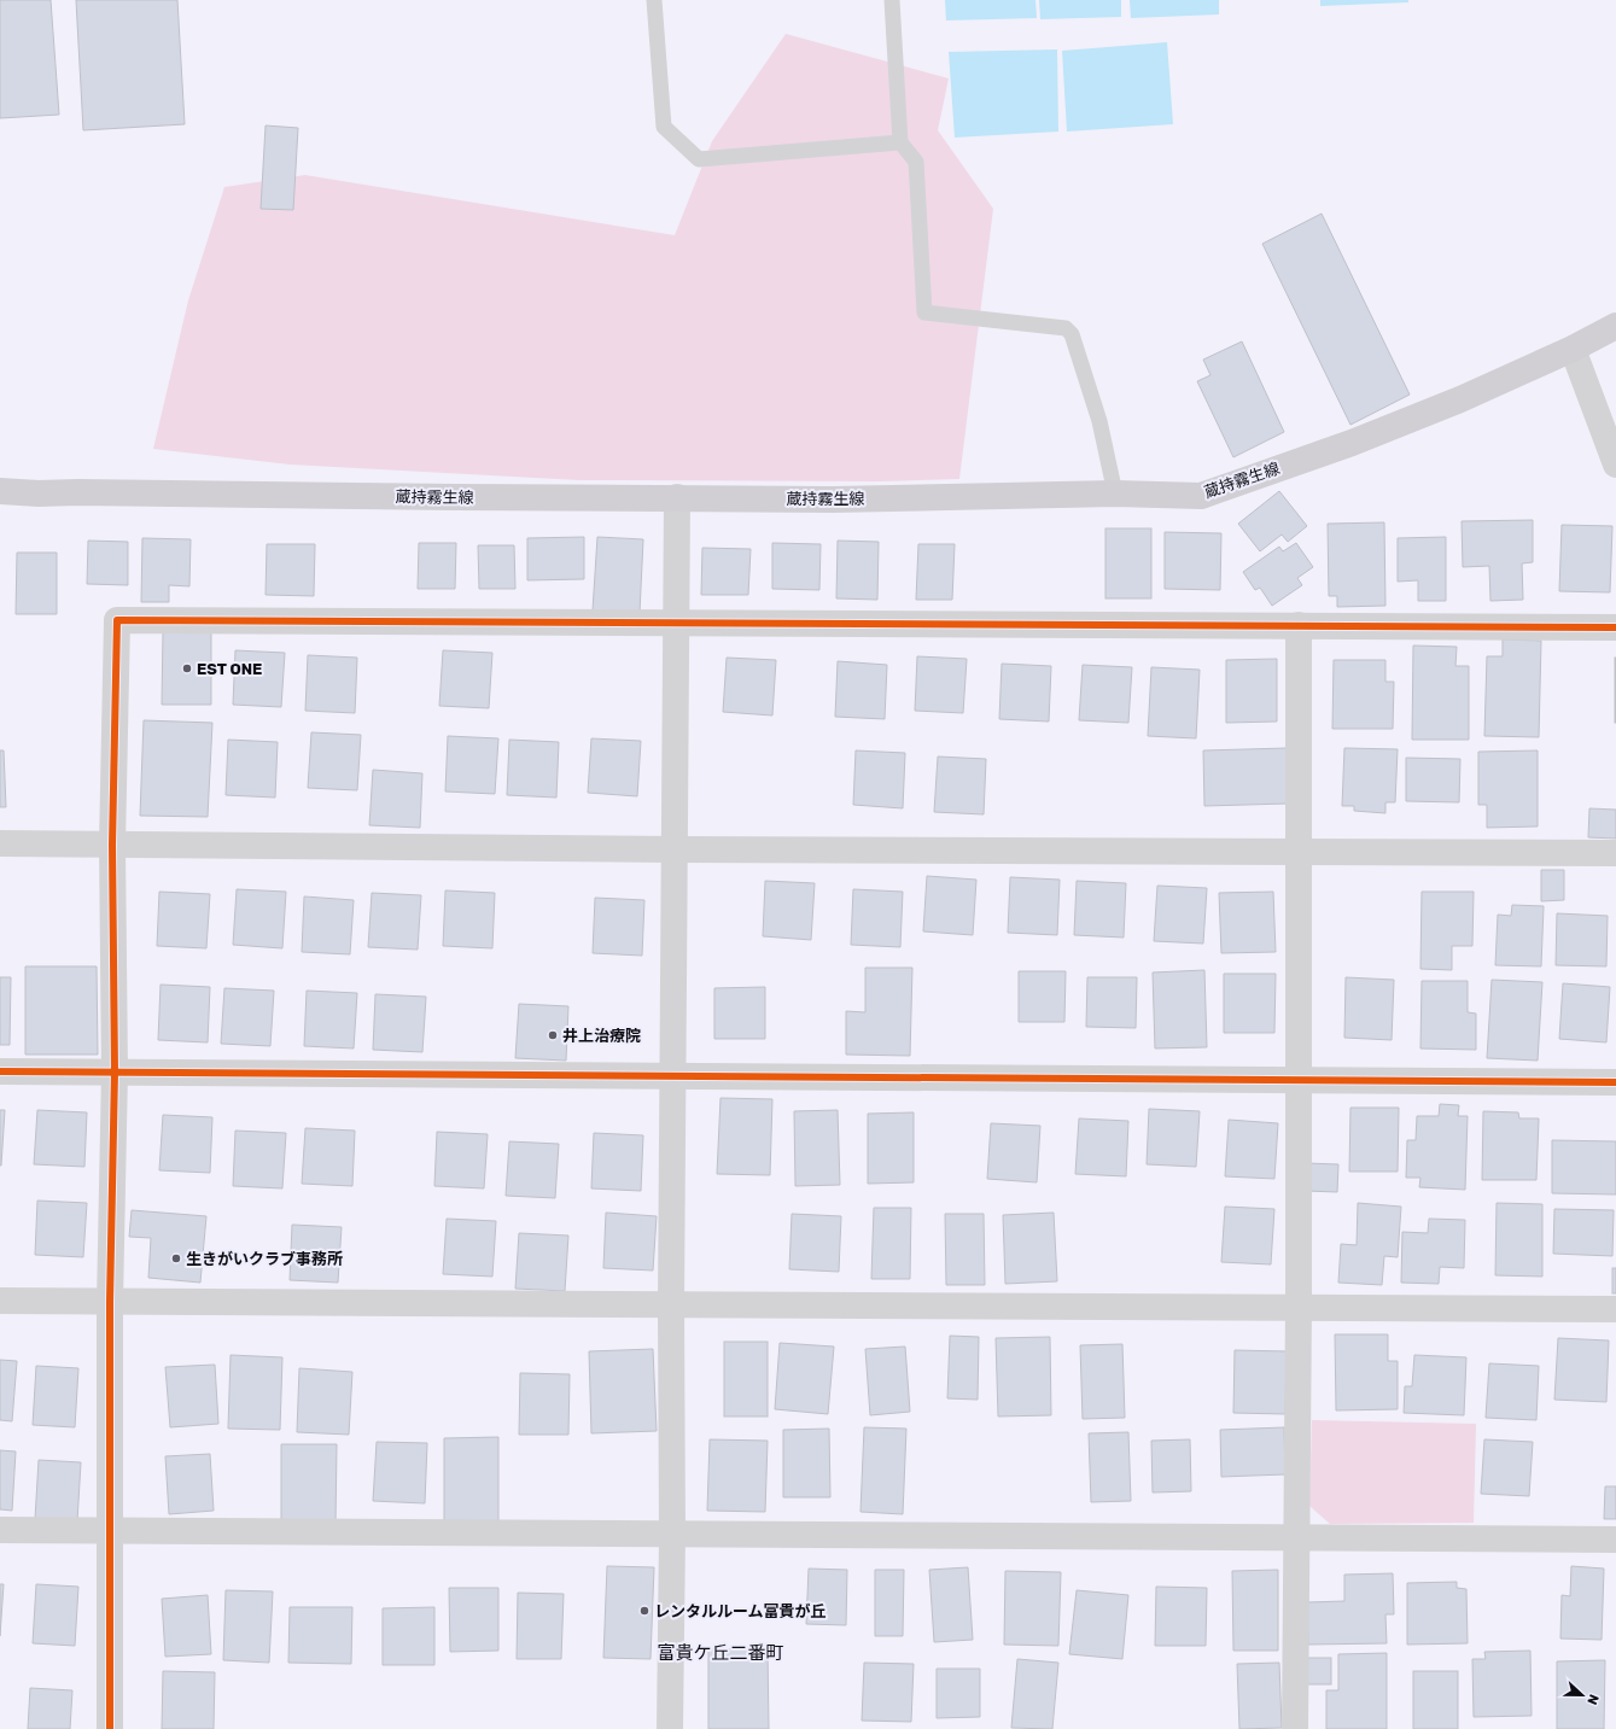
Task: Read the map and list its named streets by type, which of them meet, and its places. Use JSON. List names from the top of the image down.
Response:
{
  "streets": {
    "main road": ["蔵持霧生線"]
  },
  "districts": ["富貴ケ丘二番町"],
  "places": [
    "EST ONE",
    "井上治療院",
    "生きがいクラブ事務所",
    "レンタルルーム富貴が丘"
  ],
  "north": "right"
}
